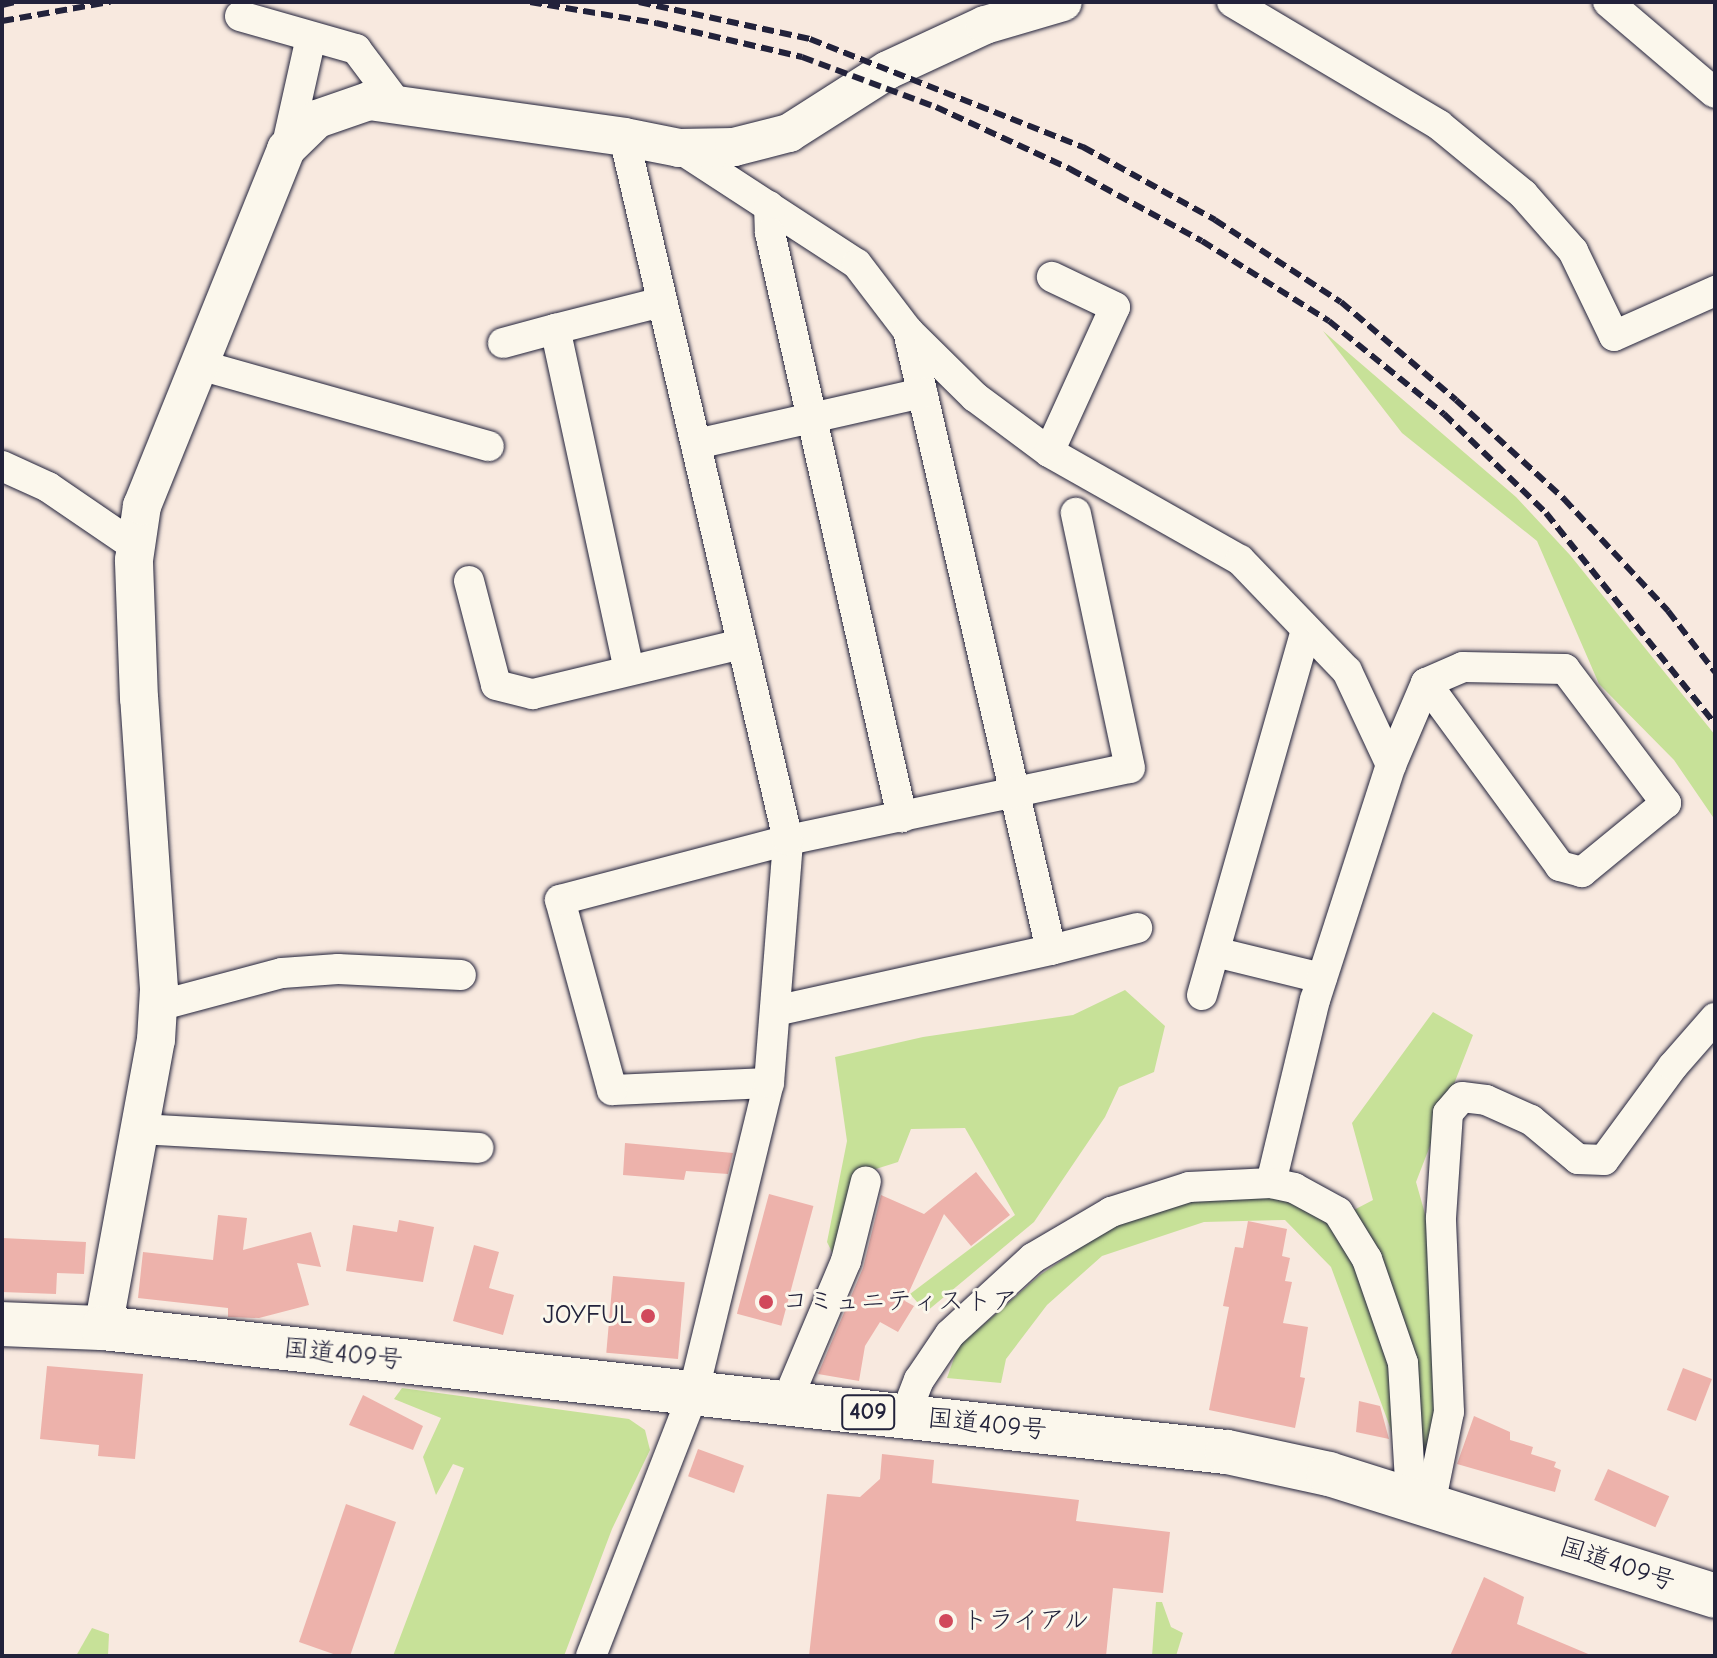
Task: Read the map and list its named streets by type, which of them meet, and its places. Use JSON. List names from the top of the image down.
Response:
{
  "streets": {
    "highway": ["国道409号", "409"]
  },
  "places": ["コミュニティストア", "JOYFUL", "トライアル"]
}
